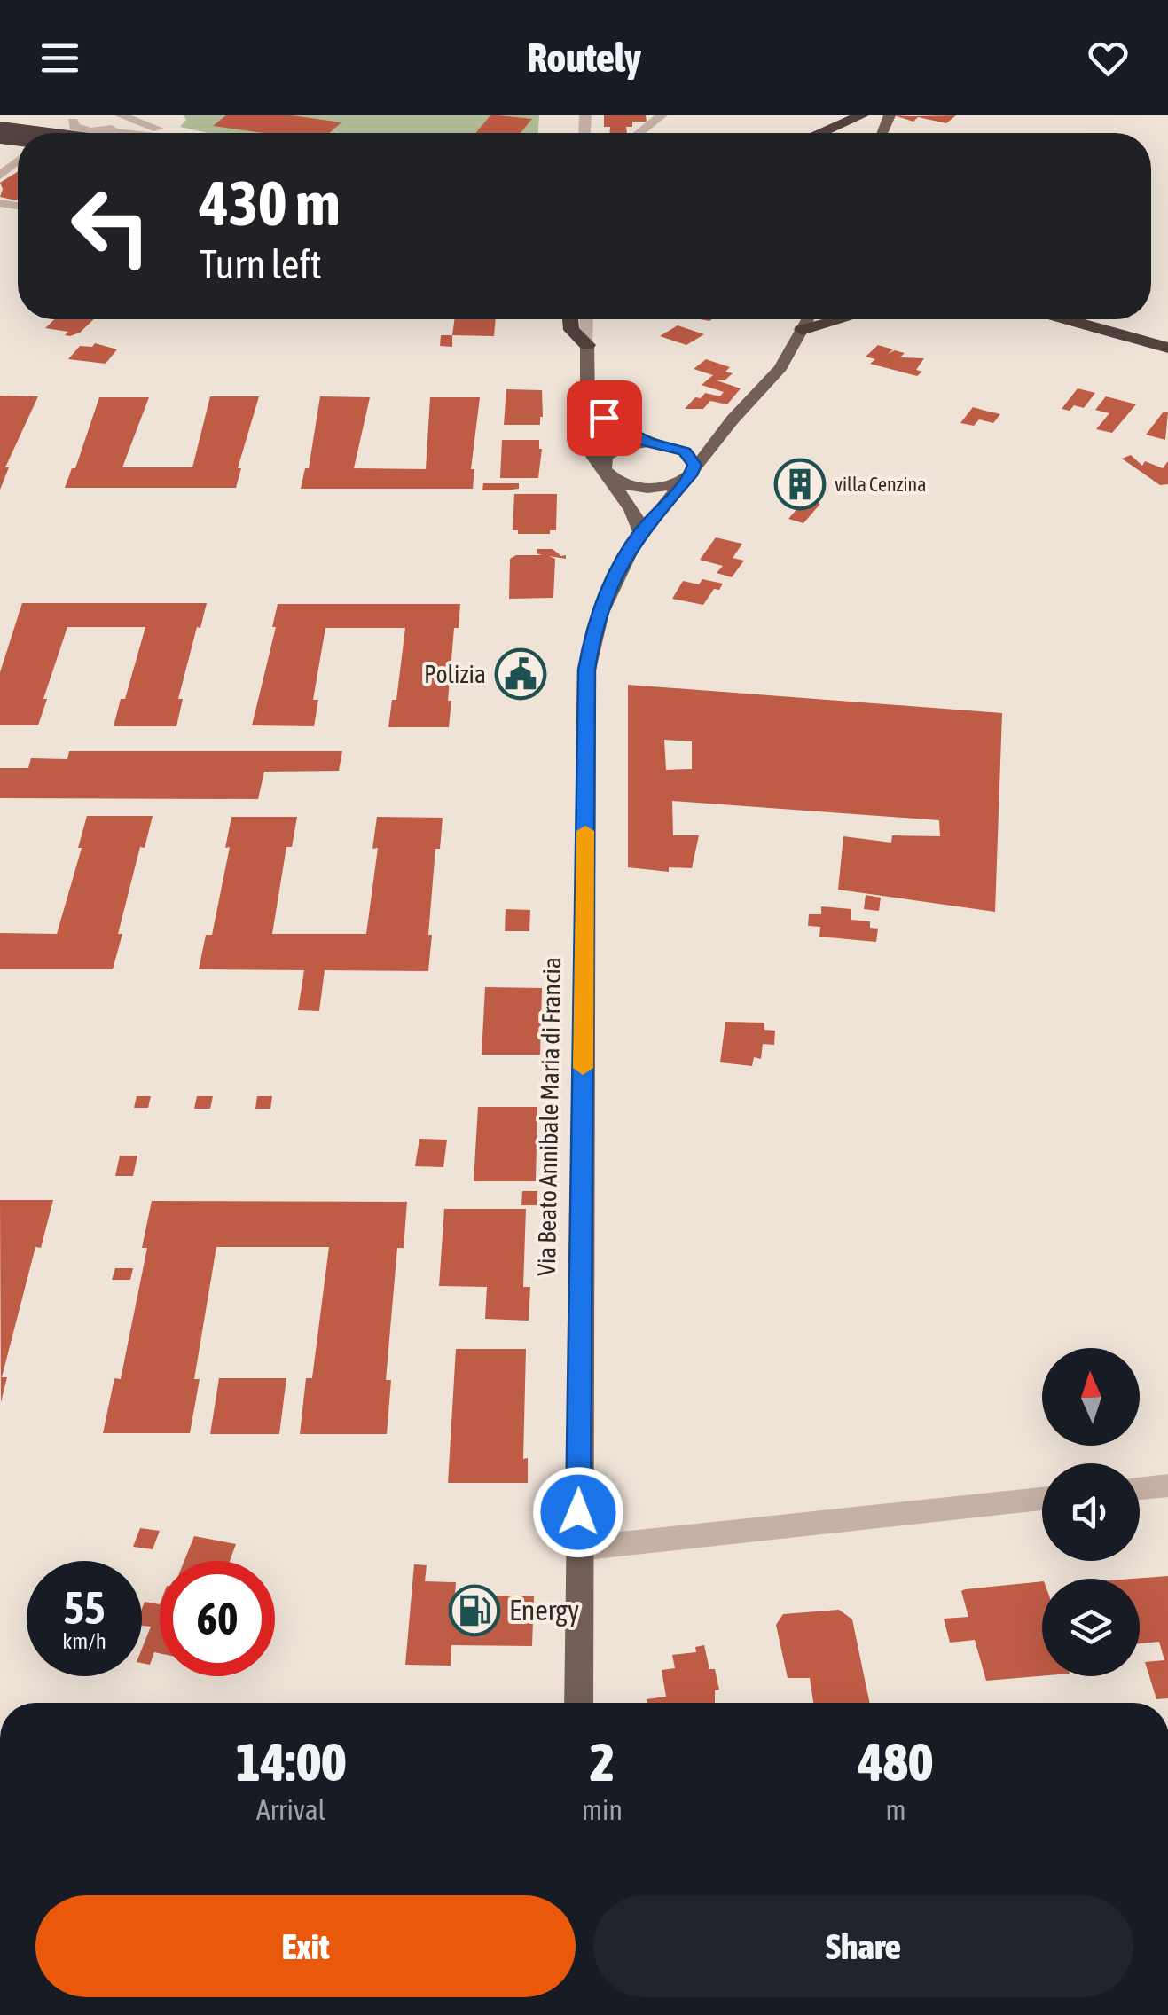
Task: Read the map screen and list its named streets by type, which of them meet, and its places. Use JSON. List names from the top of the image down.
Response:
{
  "streets": {
    "main road": ["Via Beato Annibale Maria di Francia"]
  },
  "places": {
    "building": ["villa Cenzina"],
    "public building": ["Polizia"],
    "fuel station": ["Energy"]
  },
  "north": "top",
  "page": {
    "header": "Routely",
    "turn": ["430 m", "Turn left"],
    "speed": "55 km/h",
    "limit": "60",
    "eta": [
      "14:00",
      "Arrival",
      "2",
      "min",
      "480",
      "m"
    ],
    "buttons": ["Exit", "Share"]
  }
}
